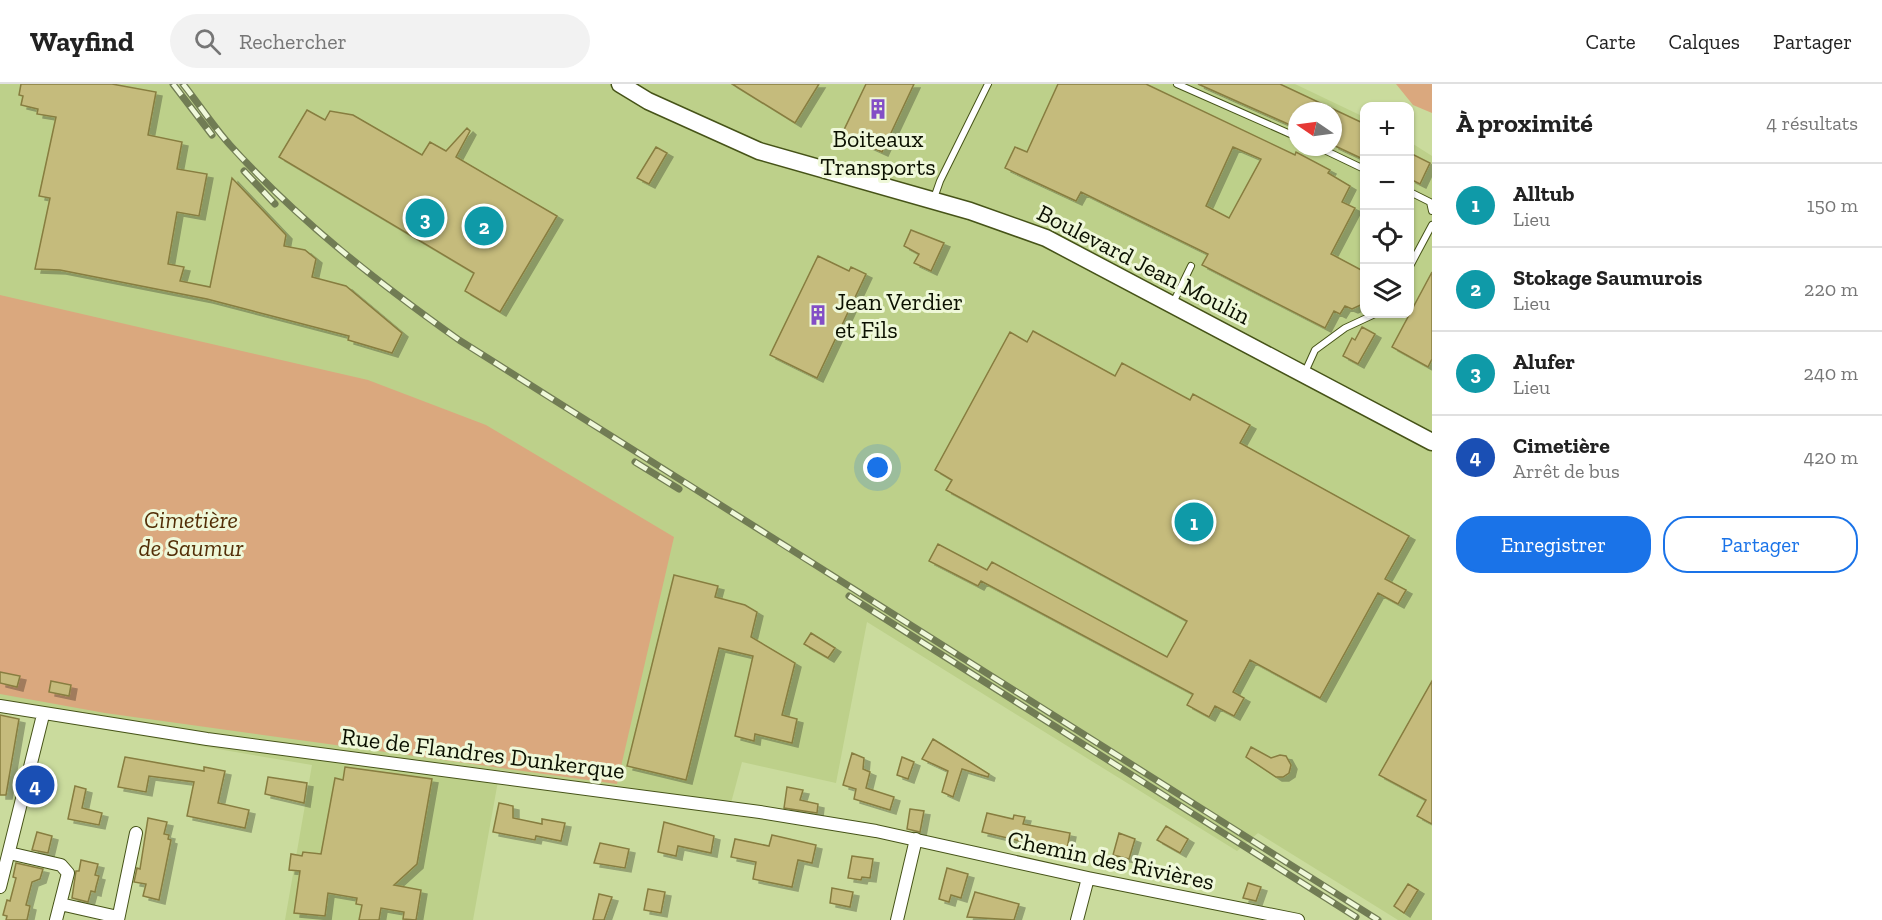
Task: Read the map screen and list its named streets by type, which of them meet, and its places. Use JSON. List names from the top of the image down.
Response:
{
  "streets": {
    "street": ["Boulevard Jean Moulin", "Rue de Flandres Dunkerque", "Chemin des Rivières"]
  },
  "crossings": [
    ["Rue de Flandres Dunkerque", "Chemin des Rivières"]
  ],
  "parks": ["Cimetière de Saumur"],
  "places": {
    "building": ["Boiteaux Transports", "Jean Verdier et Fils"]
  },
  "north": "left",
  "page": {
    "header": "Wayfind",
    "search": "Rechercher",
    "nav": ["Carte", "Calques", "Partager"],
    "heading": ["À proximité", "4 résultats"],
    "map_buttons": ["+", "−"],
    "list": [
      {
        "mark": "1",
        "name": "Alltub",
        "note": "Lieu",
        "value": "150 m"
      },
      {
        "mark": "2",
        "name": "Stokage Saumurois",
        "note": "Lieu",
        "value": "220 m"
      },
      {
        "mark": "3",
        "name": "Alufer",
        "note": "Lieu",
        "value": "240 m"
      },
      {
        "mark": "4",
        "name": "Cimetière",
        "note": "Arrêt de bus",
        "value": "420 m"
      }
    ],
    "pins": [
      "3",
      "2",
      "1",
      "4"
    ],
    "buttons": ["Enregistrer", "Partager"]
  }
}
